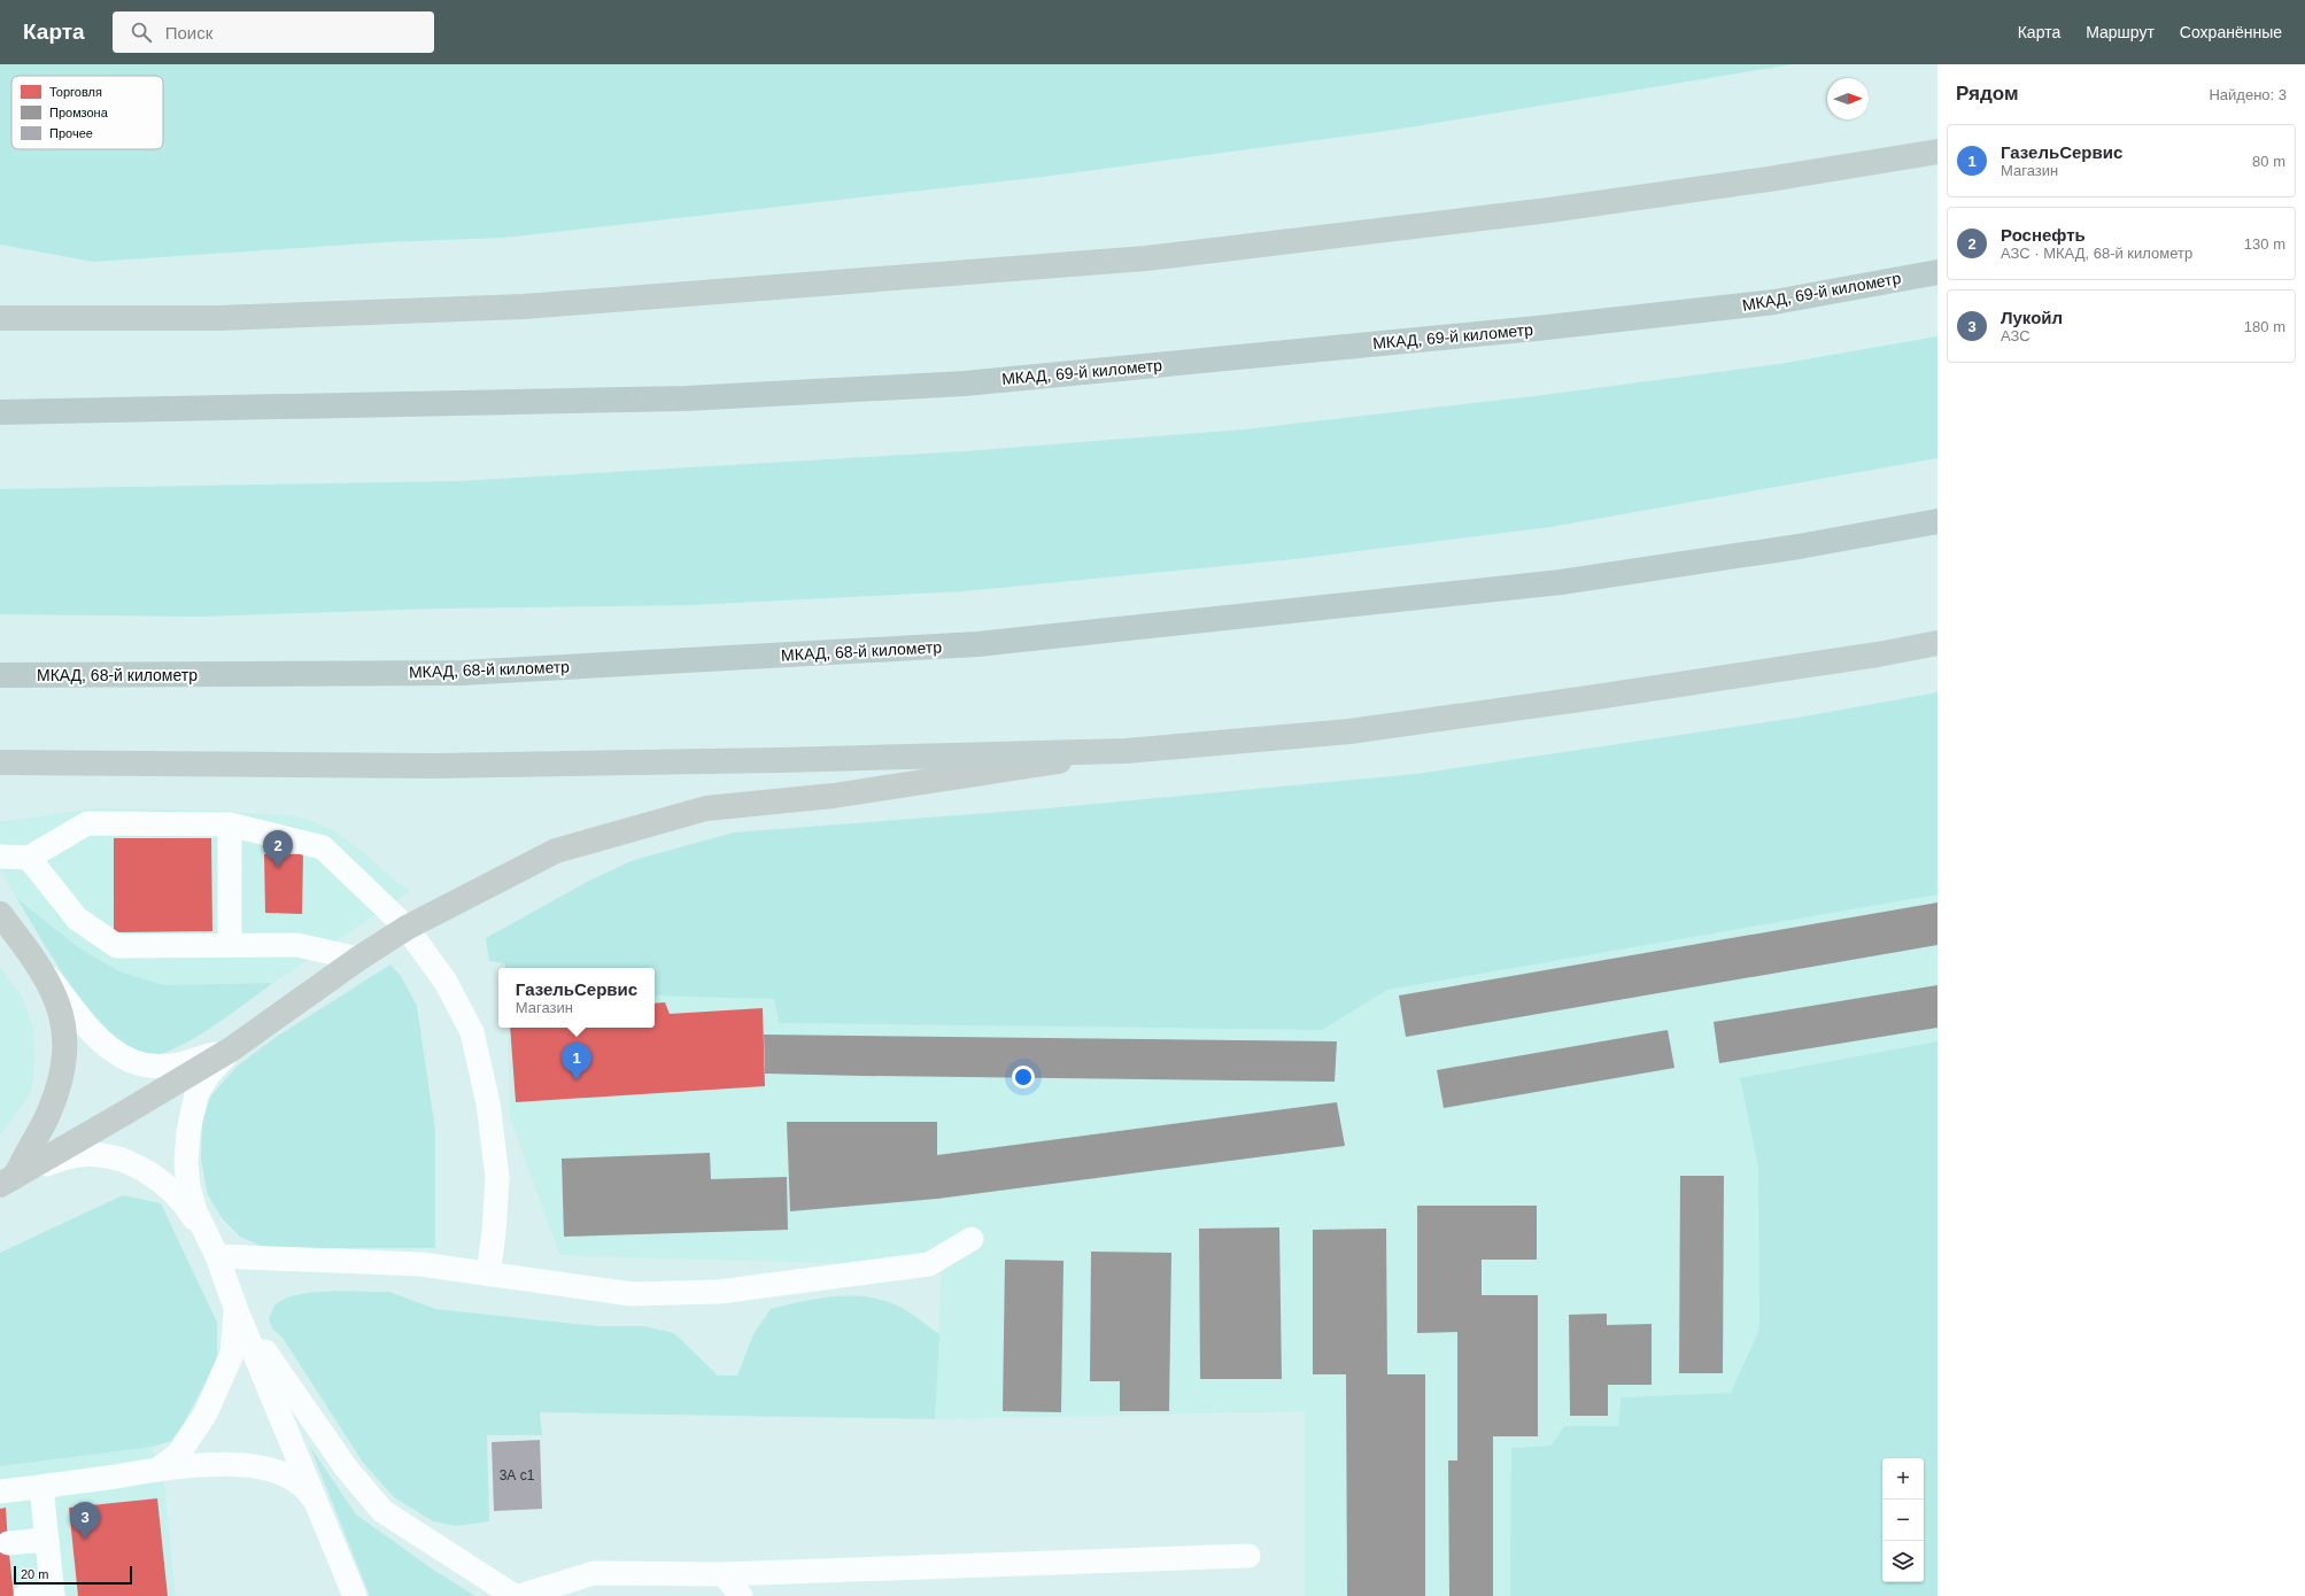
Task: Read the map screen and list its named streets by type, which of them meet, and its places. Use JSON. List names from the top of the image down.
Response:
{
  "streets": {
    "highway": ["МКАД, 69-й километр", "МКАД, 68-й километр"]
  },
  "house_numbers": ["3А с1"],
  "legend": ["Торговля", "Промзона", "Прочее"],
  "scale_bar": "20 m",
  "north": "right",
  "page": {
    "header": "Карта",
    "search": "Поиск",
    "nav": ["Карта", "Маршрут", "Сохранённые"],
    "heading": ["Рядом", "Найдено: 3"],
    "list": [
      {
        "mark": "1",
        "name": "ГазельСервис",
        "note": "Магазин",
        "value": "80 m"
      },
      {
        "mark": "2",
        "name": "Роснефть",
        "note": "АЗС · МКАД, 68-й километр",
        "value": "130 m"
      },
      {
        "mark": "3",
        "name": "Лукойл",
        "note": "АЗС",
        "value": "180 m"
      }
    ],
    "pins": ["2", "1", "3"],
    "popup": ["ГазельСервис", "Магазин"],
    "map_buttons": ["+", "−"],
    "scale": "20 m"
  }
}
